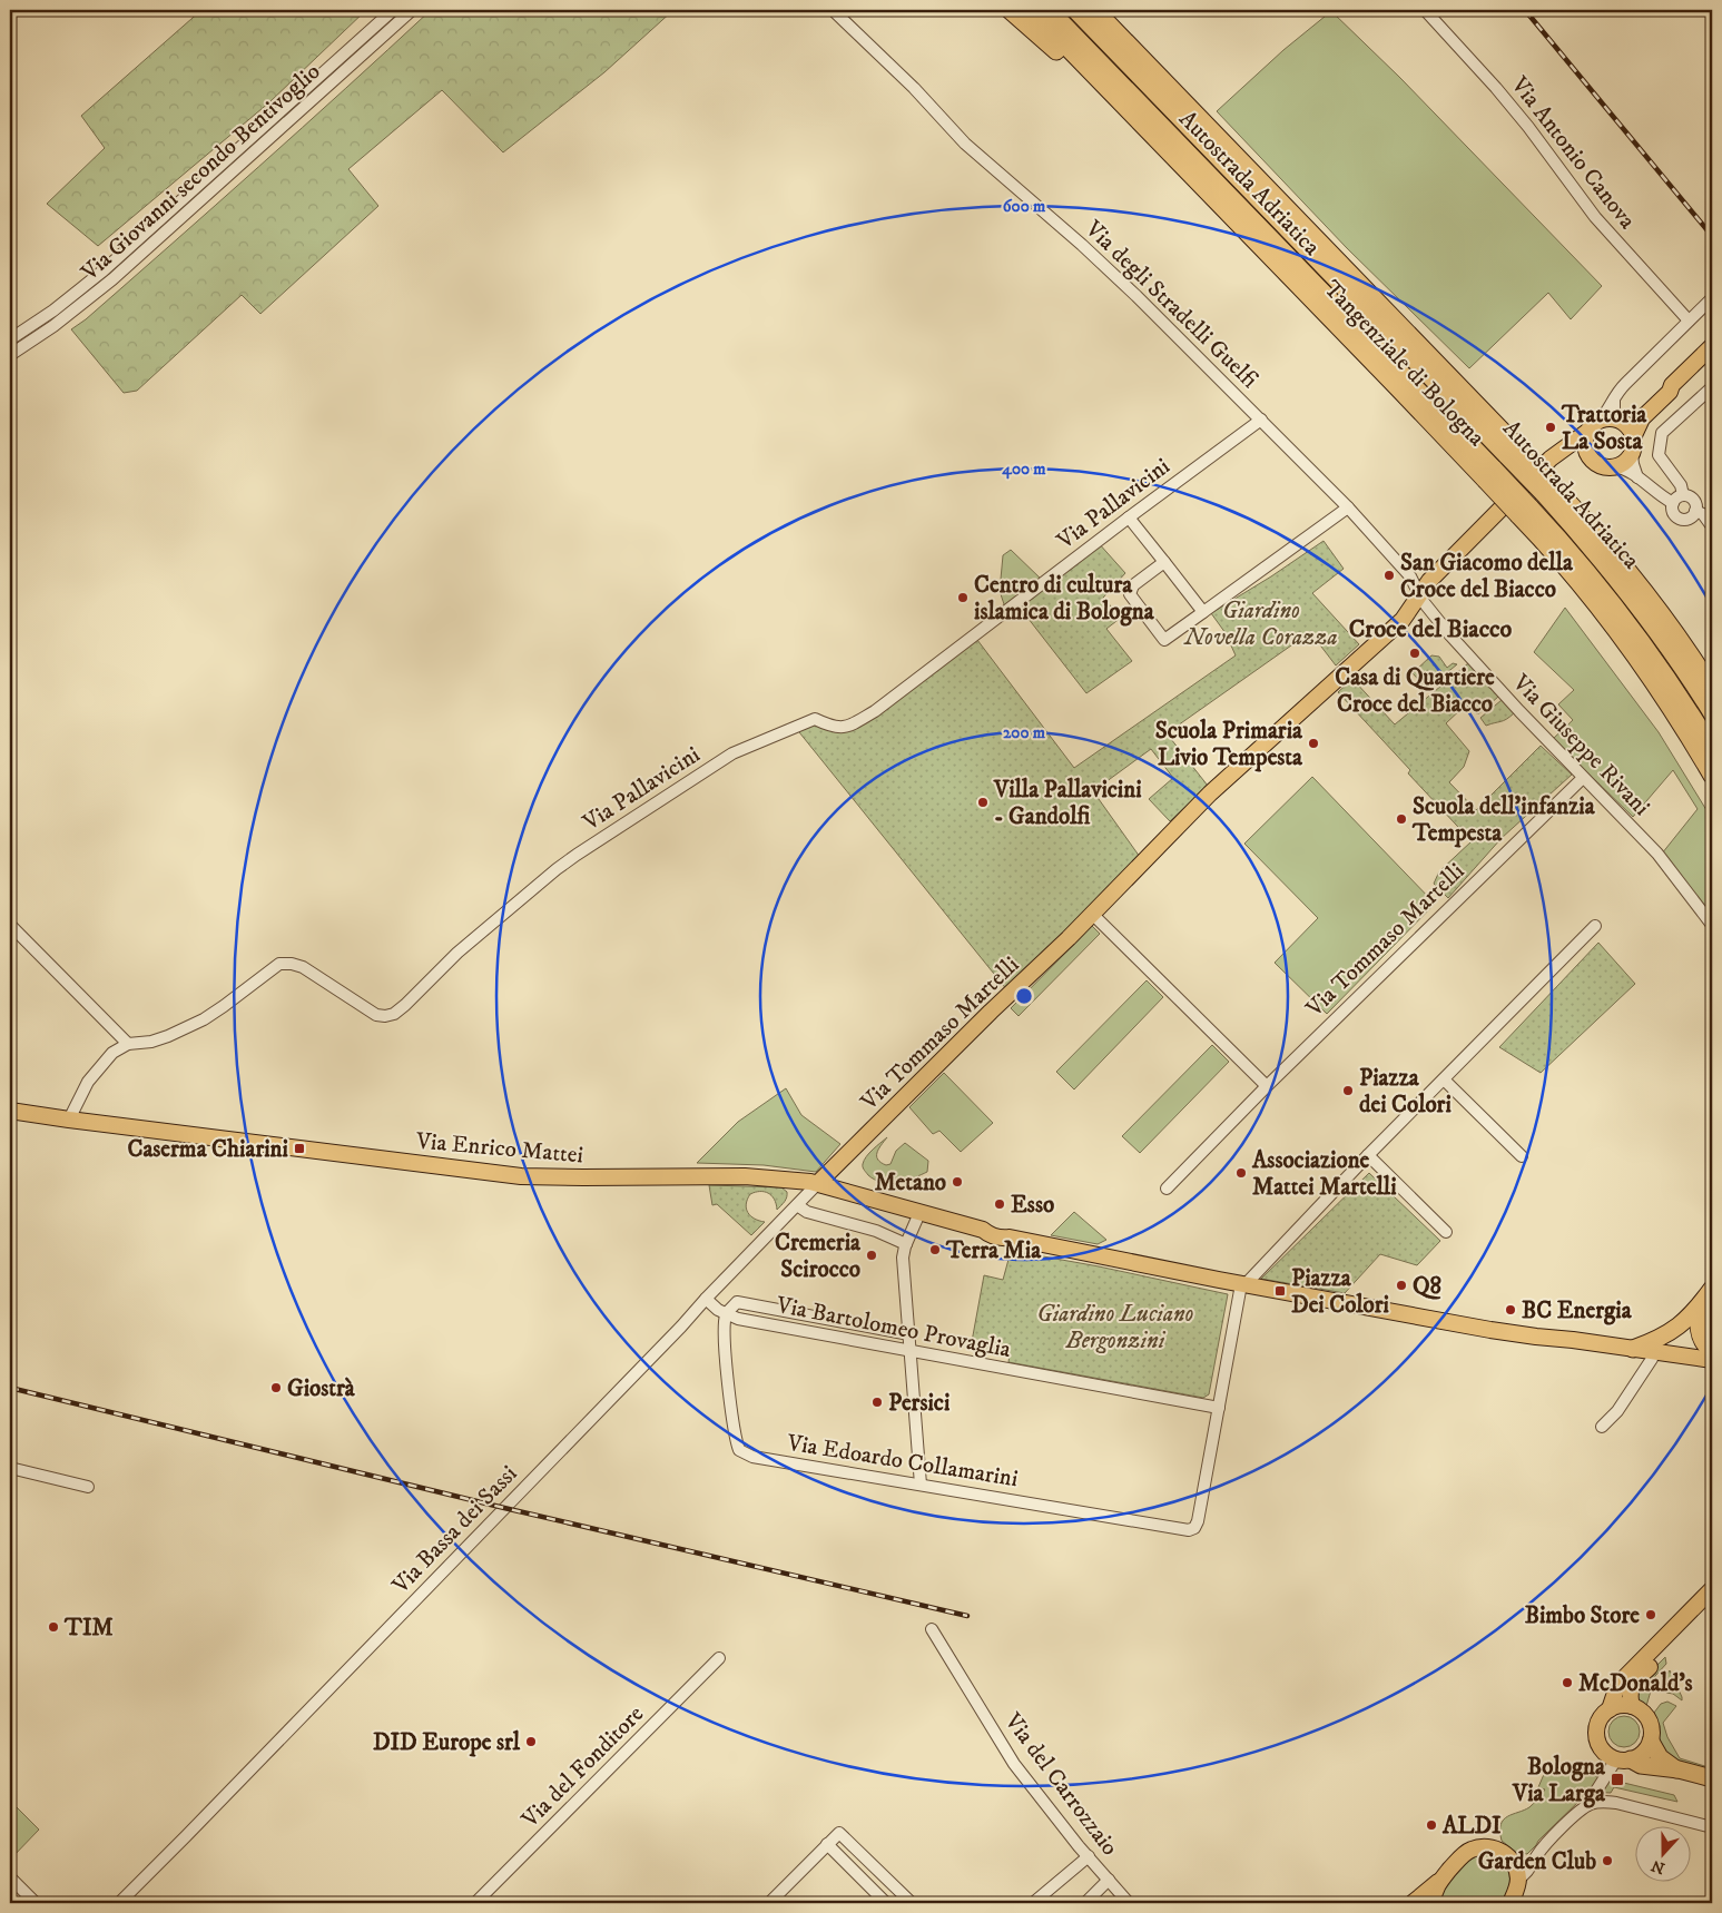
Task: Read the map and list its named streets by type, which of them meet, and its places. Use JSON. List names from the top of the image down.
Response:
{
  "streets": {
    "highway": ["Autostrada Adriatica", "Tangenziale di Bologna"],
    "main road": ["Via Tommaso Martelli", "Via Enrico Mattei"],
    "street": [
      "Via Antonio Canova",
      "Via Giovanni secondo Bentivoglio",
      "Via degli Stradelli Guelfi",
      "Via Pallavicini",
      "Via Giuseppe Rivani",
      "Via Bartolomeo Provaglia",
      "Via Edoardo Collamarini",
      "Via Bassa dei Sassi",
      "Via del Fonditore",
      "Via del Carrozzaio"
    ]
  },
  "crossings": [
    ["Autostrada Adriatica", "Tangenziale di Bologna"],
    ["Via degli Stradelli Guelfi", "Via Pallavicini"],
    ["Via degli Stradelli Guelfi", "Via Giuseppe Rivani"],
    ["Via degli Stradelli Guelfi", "Via Tommaso Martelli"],
    ["Via Pallavicini", "Via Enrico Mattei"],
    ["Via Giuseppe Rivani", "Via Tommaso Martelli"],
    ["Via Tommaso Martelli", "Via Enrico Mattei"],
    ["Via Tommaso Martelli", "Via Bassa dei Sassi"],
    ["Via Enrico Mattei", "Via Bassa dei Sassi"],
    ["Via Bartolomeo Provaglia", "Via Edoardo Collamarini"],
    ["Via Bartolomeo Provaglia", "Via Bassa dei Sassi"]
  ],
  "districts": ["Croce del Biacco"],
  "parks": ["Giardino Novella Corazza", "Giardino Luciano Bergonzini"],
  "places": {
    "other": [
      "Trattoria La Sosta",
      "San Giacomo della Croce del Biacco",
      "Centro di cultura islamica di Bologna",
      "Casa di Quartiere Croce del Biacco",
      "Scuola Primaria Livio Tempesta",
      "Villa Pallavicini - Gandolfi",
      "Scuola dell'infanzia Tempesta",
      "Piazza dei Colori",
      "Associazione Mattei Martelli",
      "Metano",
      "Esso",
      "Terra Mia",
      "Cremeria Scirocco",
      "Q8",
      "BC Energia",
      "Giostrà",
      "Persici",
      "Bimbo Store",
      "TIM",
      "McDonald's",
      "DID Europe srl",
      "ALDI",
      "Garden Club"
    ],
    "transit": ["Caserma Chiarini", "Piazza Dei Colori", "Bologna Via Larga"]
  },
  "north": "bottom",
  "rings": ["600 m", "400 m", "200 m"]
}
